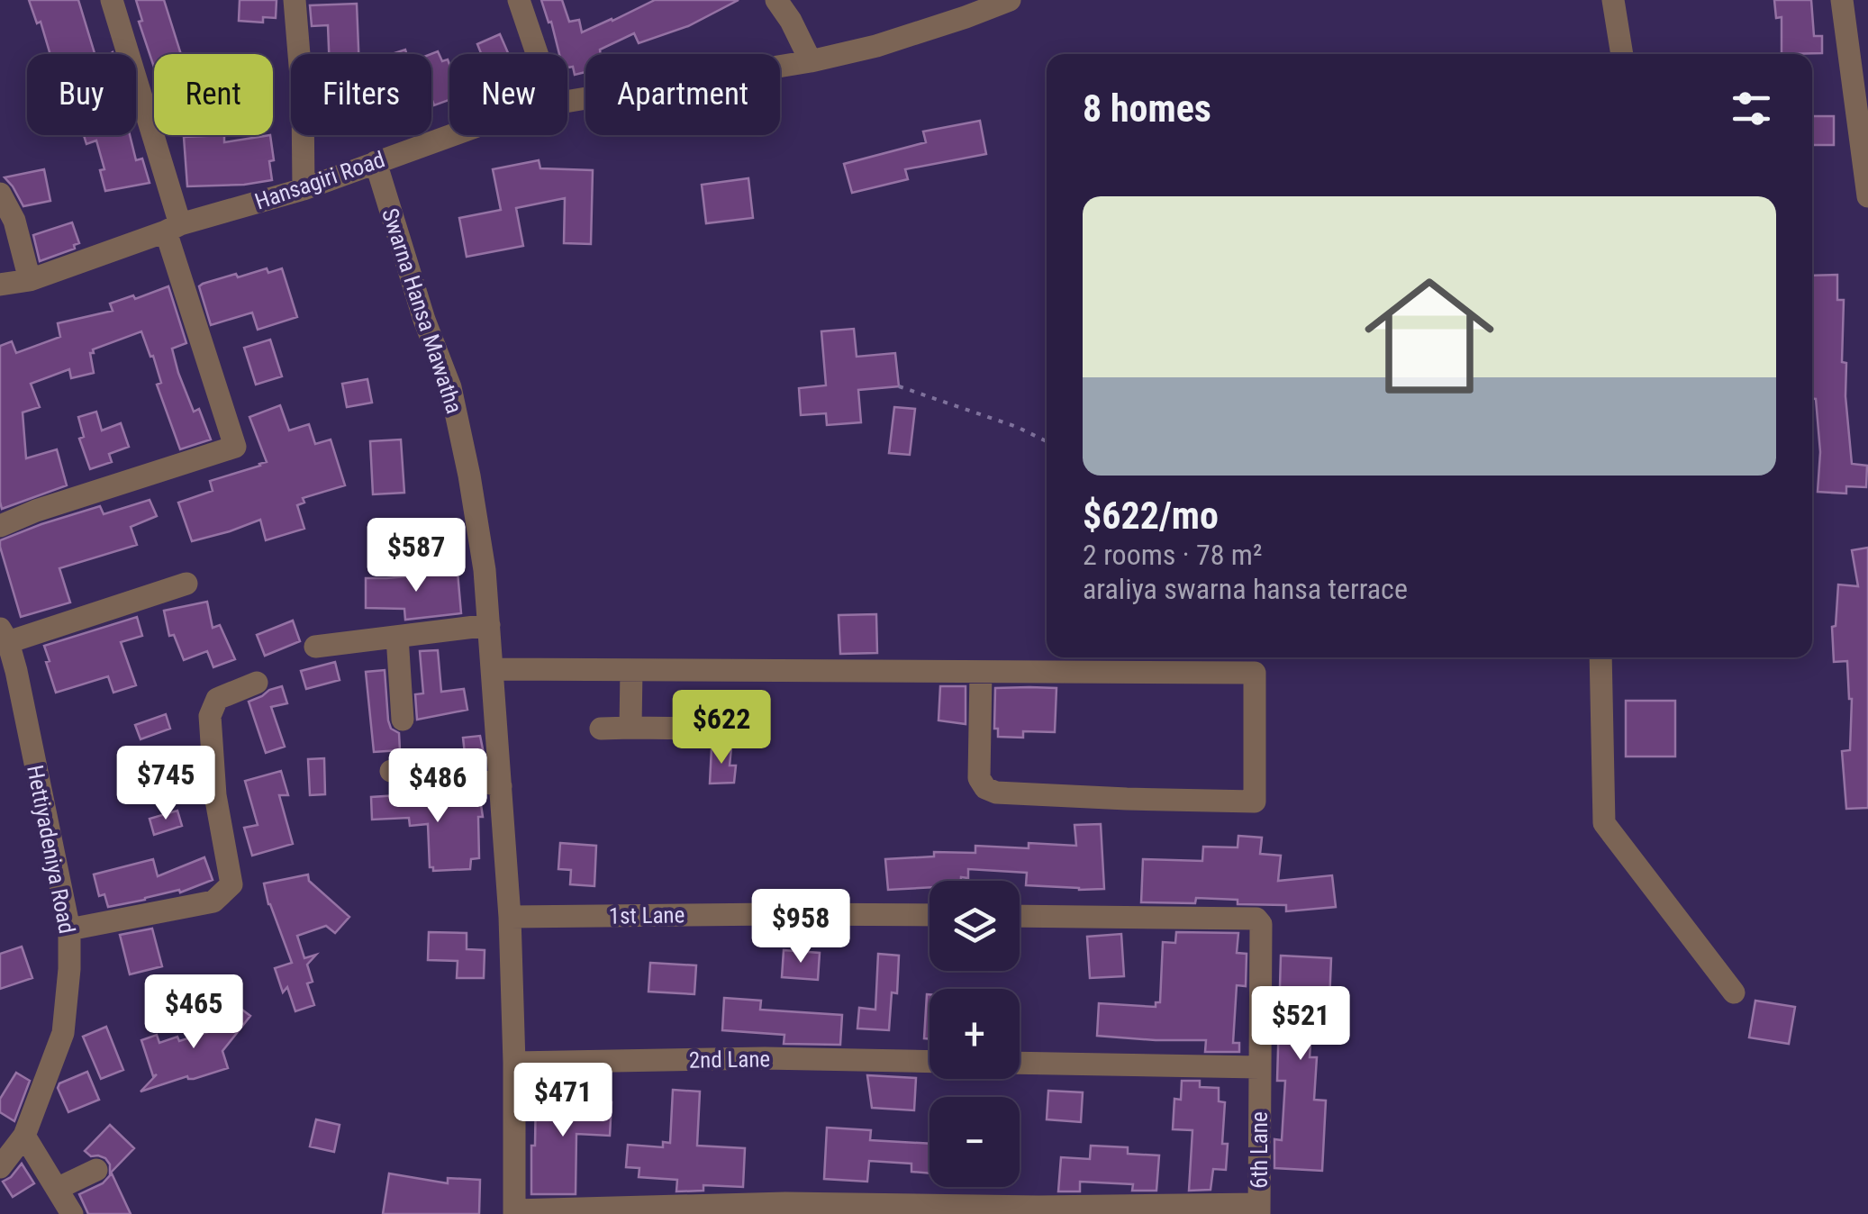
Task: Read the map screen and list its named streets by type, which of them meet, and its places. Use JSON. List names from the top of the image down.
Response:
{
  "streets": {
    "street": [
      "Hansagiri Road",
      "Swarna Hansa Mawatha",
      "Hettiyadeniya Road",
      "1st Lane",
      "2nd Lane",
      "6th Lane"
    ]
  },
  "crossings": [
    ["Hansagiri Road", "Swarna Hansa Mawatha"],
    ["Swarna Hansa Mawatha", "1st Lane"],
    ["Swarna Hansa Mawatha", "2nd Lane"]
  ],
  "page": {
    "chip": [
      "Buy",
      "Rent",
      "Filters",
      "New",
      "Apartment"
    ],
    "heading": "8 homes",
    "list": [
      {
        "name": "$622/mo",
        "note": "2 rooms · 78 m² · araliya swarna hansa terrace"
      }
    ],
    "price": [
      "$587",
      "$622",
      "$745",
      "$486",
      "$958",
      "$465",
      "$521",
      "$471"
    ],
    "map_buttons": ["+", "−"]
  }
}
